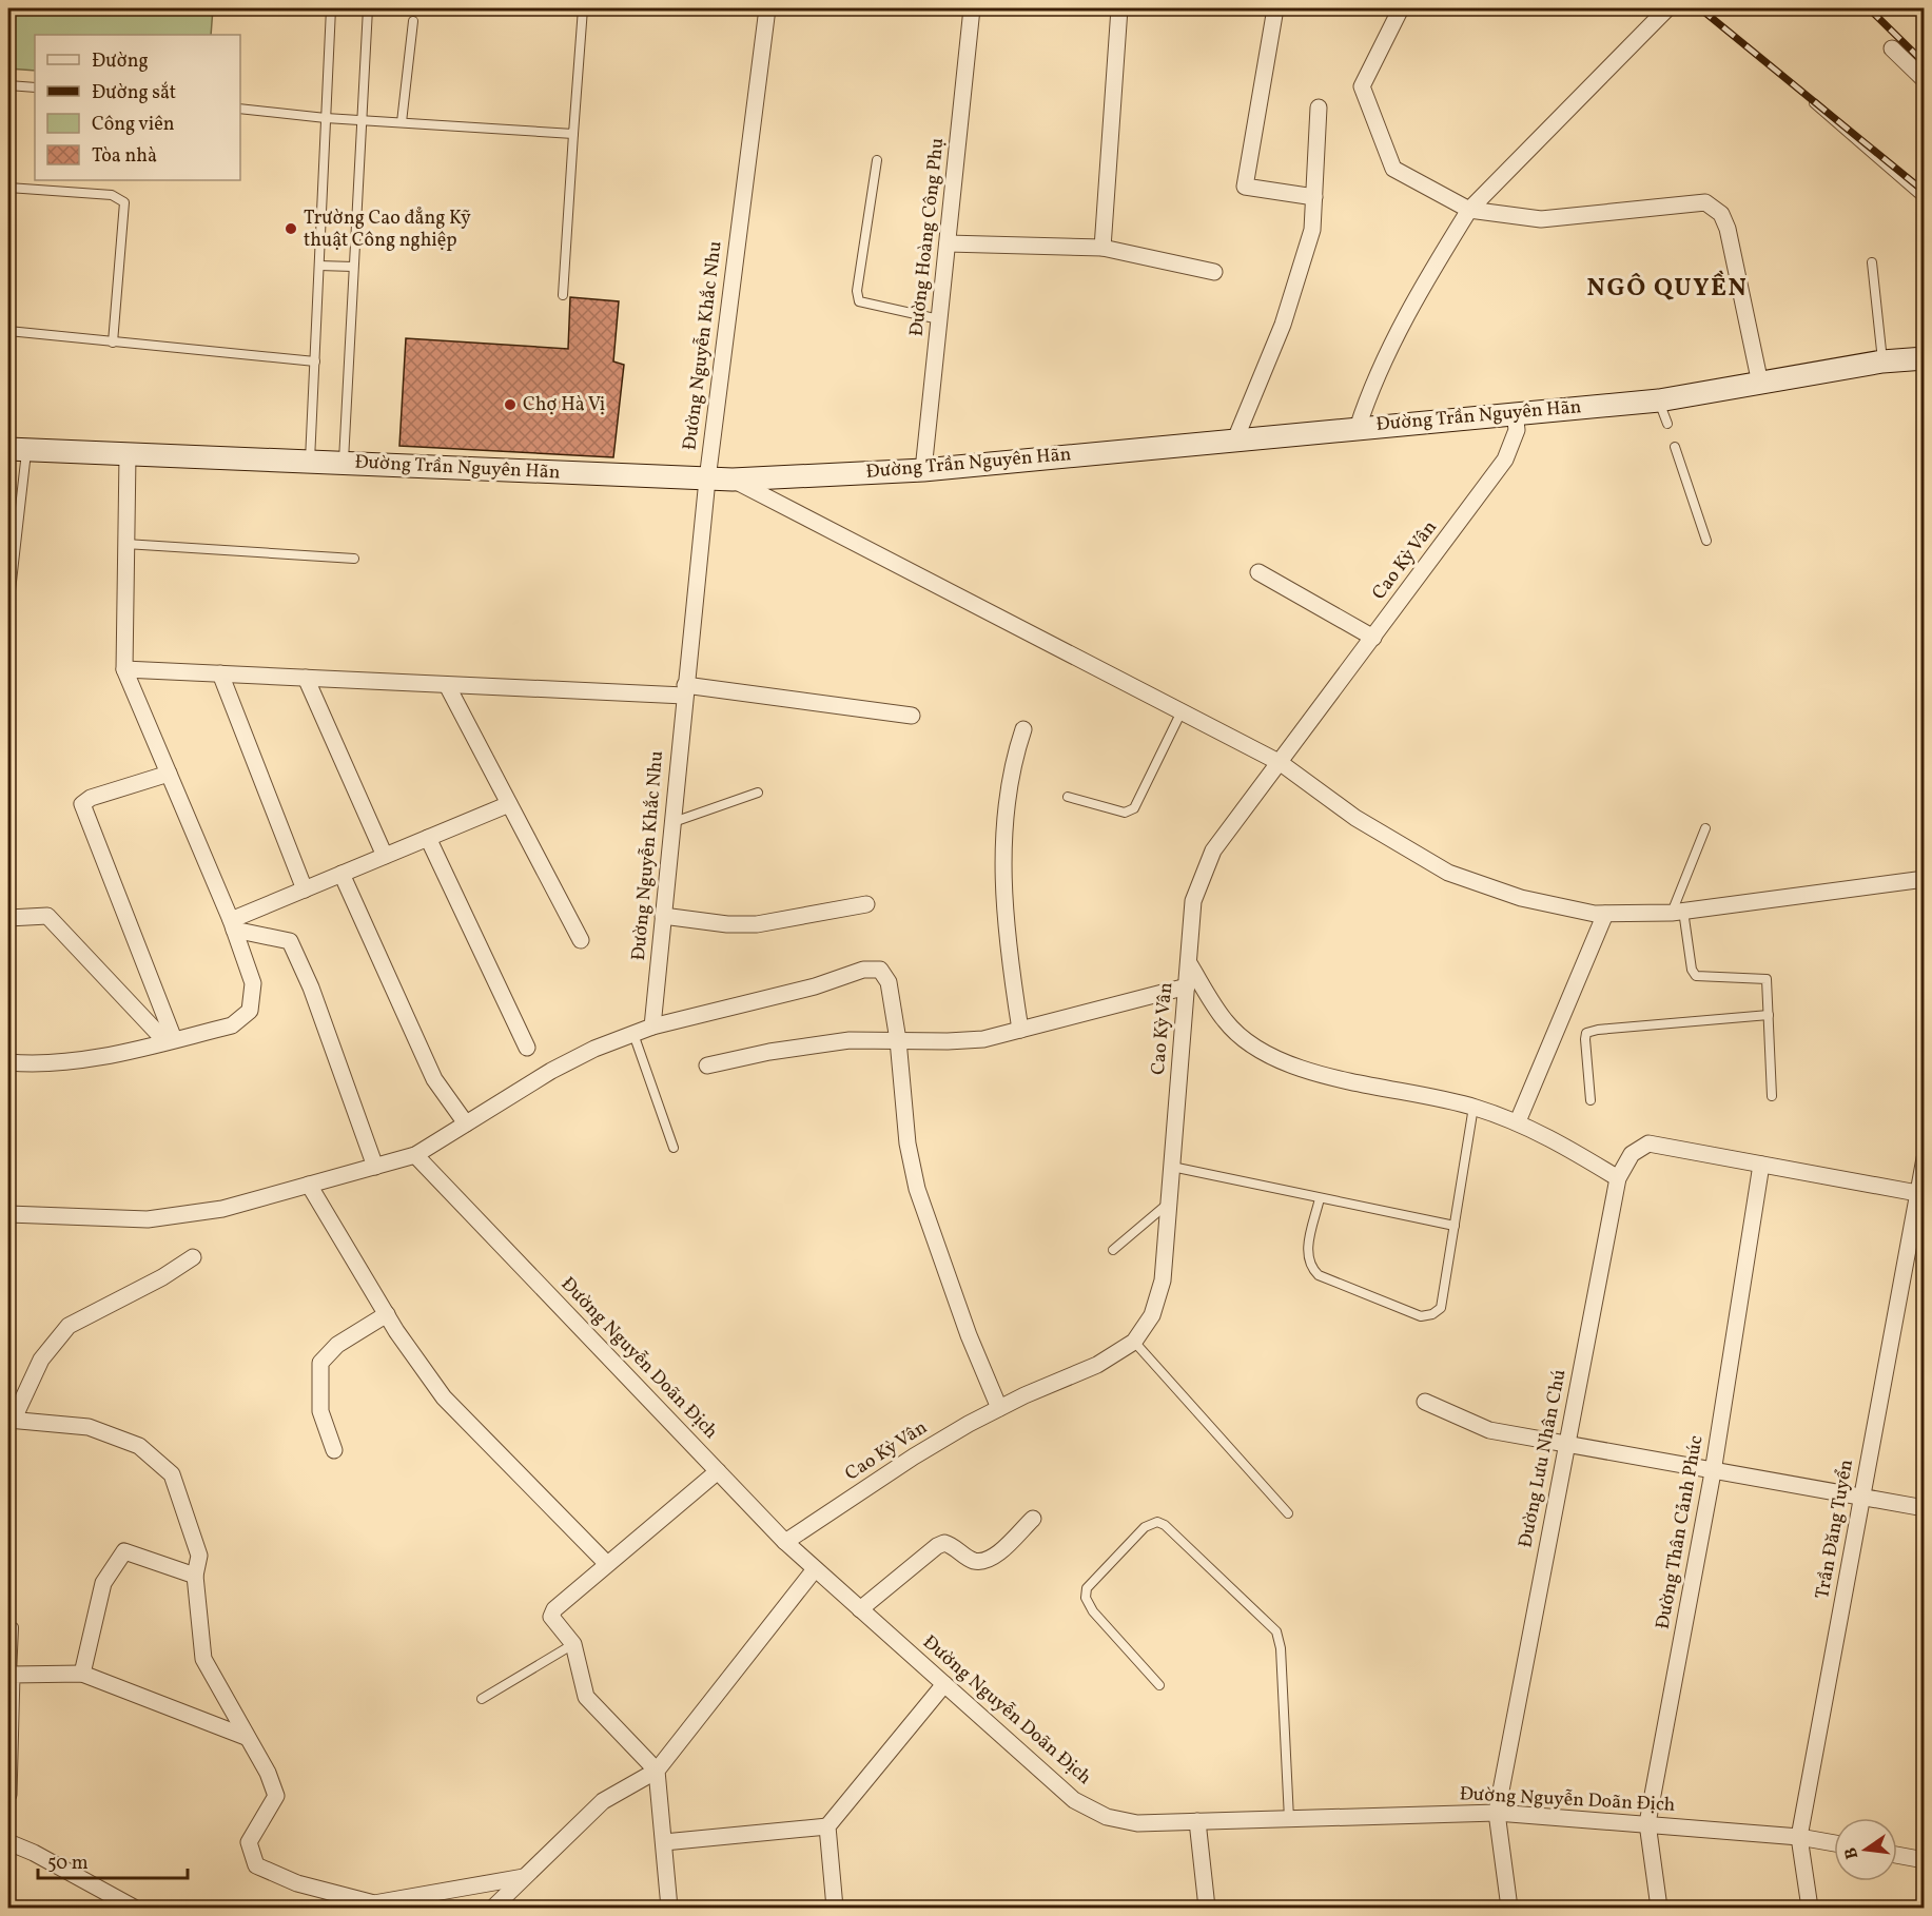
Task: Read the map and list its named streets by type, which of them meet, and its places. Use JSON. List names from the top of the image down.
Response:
{
  "streets": {
    "street": [
      "Đường Hoàng Công Phụ",
      "Đường Nguyễn Khắc Nhu",
      "Đường Trần Nguyên Hãn",
      "Cao Kỳ Vân",
      "Đường Nguyễn Doãn Địch",
      "Đường Lưu Nhân Chú",
      "Trần Đăng Tuyển",
      "Đường Thân Cảnh Phúc"
    ]
  },
  "crossings": [
    ["Đường Hoàng Công Phụ", "Đường Trần Nguyên Hãn"],
    ["Đường Nguyễn Khắc Nhu", "Đường Trần Nguyên Hãn"],
    ["Đường Trần Nguyên Hãn", "Cao Kỳ Vân"],
    ["Cao Kỳ Vân", "Đường Nguyễn Doãn Địch"],
    ["Đường Nguyễn Doãn Địch", "Đường Lưu Nhân Chú"],
    ["Đường Nguyễn Doãn Địch", "Trần Đăng Tuyển"],
    ["Đường Nguyễn Doãn Địch", "Đường Thân Cảnh Phúc"],
    ["Đường Lưu Nhân Chú", "Trần Đăng Tuyển"],
    ["Đường Lưu Nhân Chú", "Đường Thân Cảnh Phúc"]
  ],
  "districts": ["NGÔ QUYỀN"],
  "places": ["Trường Cao đẳng Kỹ thuật Công nghiệp", "Chợ Hà Vị"],
  "legend": [
    "Đường",
    "Đường sắt",
    "Công viên",
    "Tòa nhà"
  ],
  "scale_bar": "50 m",
  "north": "left"
}
